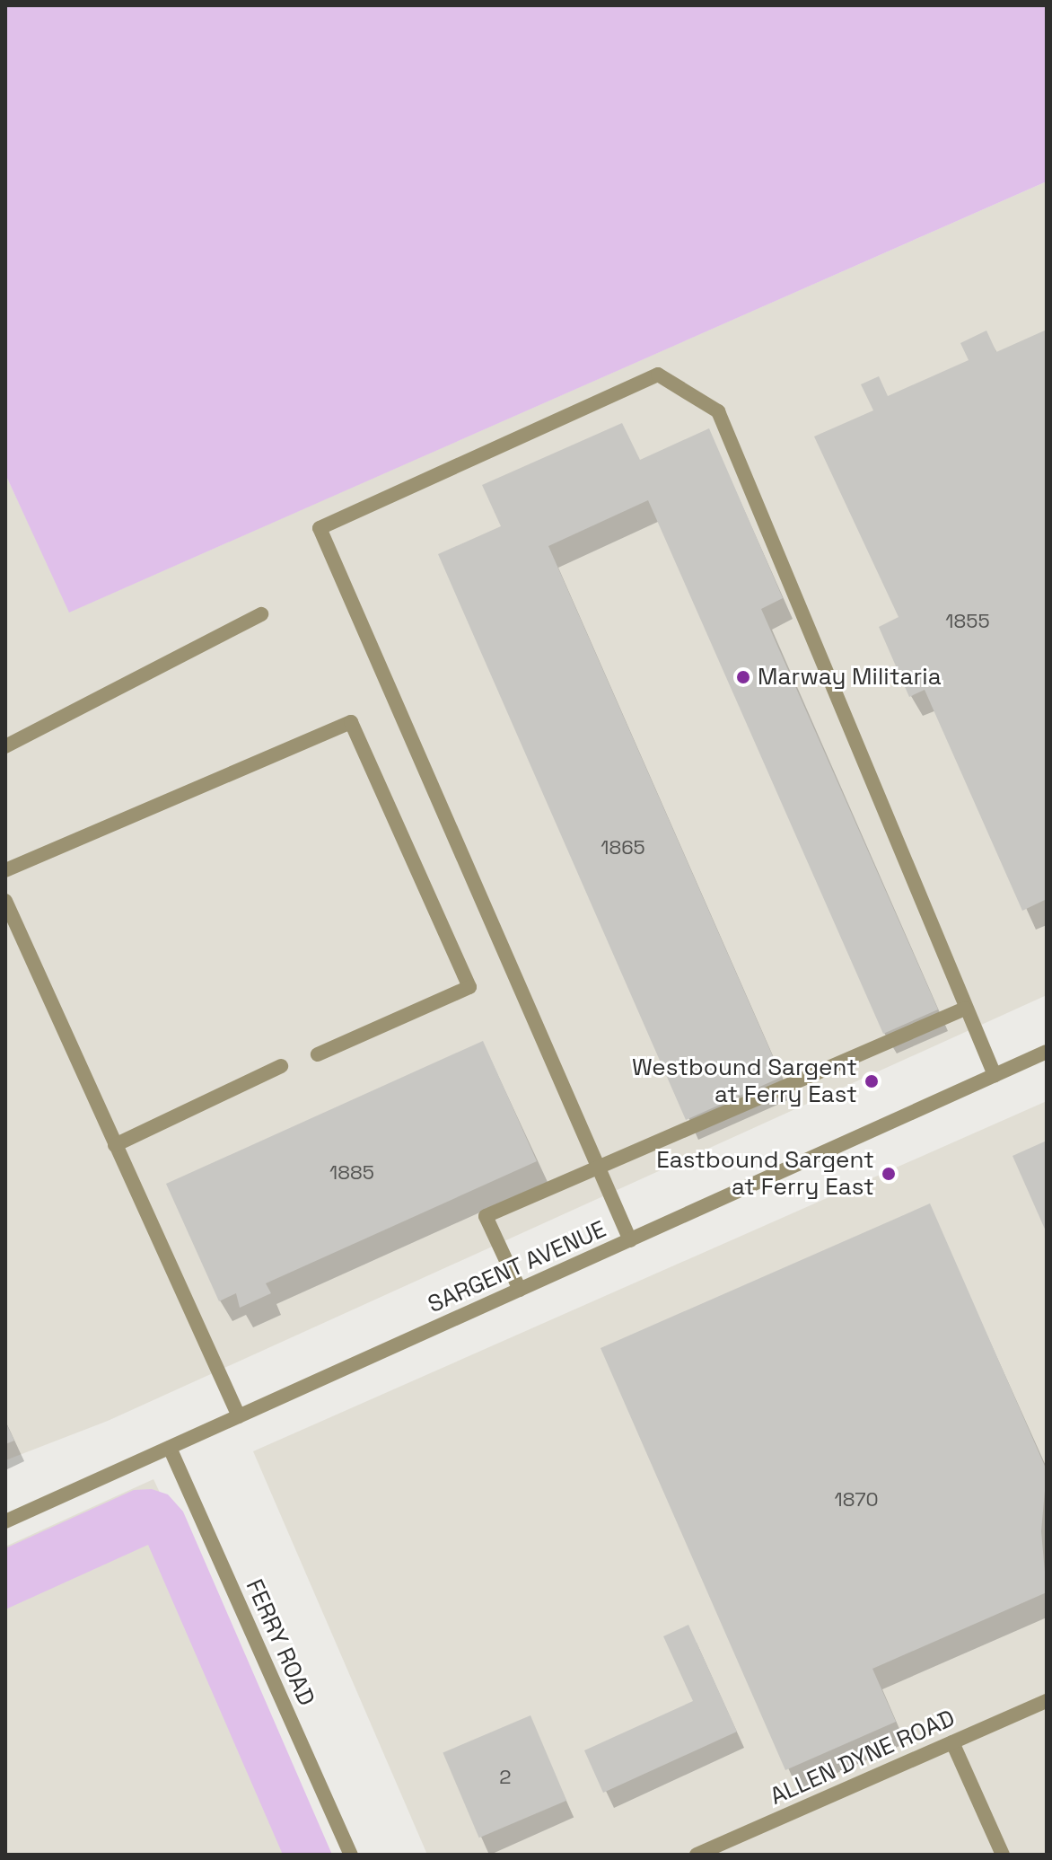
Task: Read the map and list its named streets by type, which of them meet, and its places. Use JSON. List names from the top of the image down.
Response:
{
  "streets": {
    "street": ["SARGENT AVENUE", "FERRY ROAD", "ALLEN DYNE ROAD"]
  },
  "crossings": [
    ["SARGENT AVENUE", "FERRY ROAD"]
  ],
  "places": ["Marway Militaria", "Westbound Sargent at Ferry East", "Eastbound Sargent at Ferry East"],
  "house_numbers": [
    "1855",
    "1865",
    "1885",
    "1870",
    "2"
  ]
}
